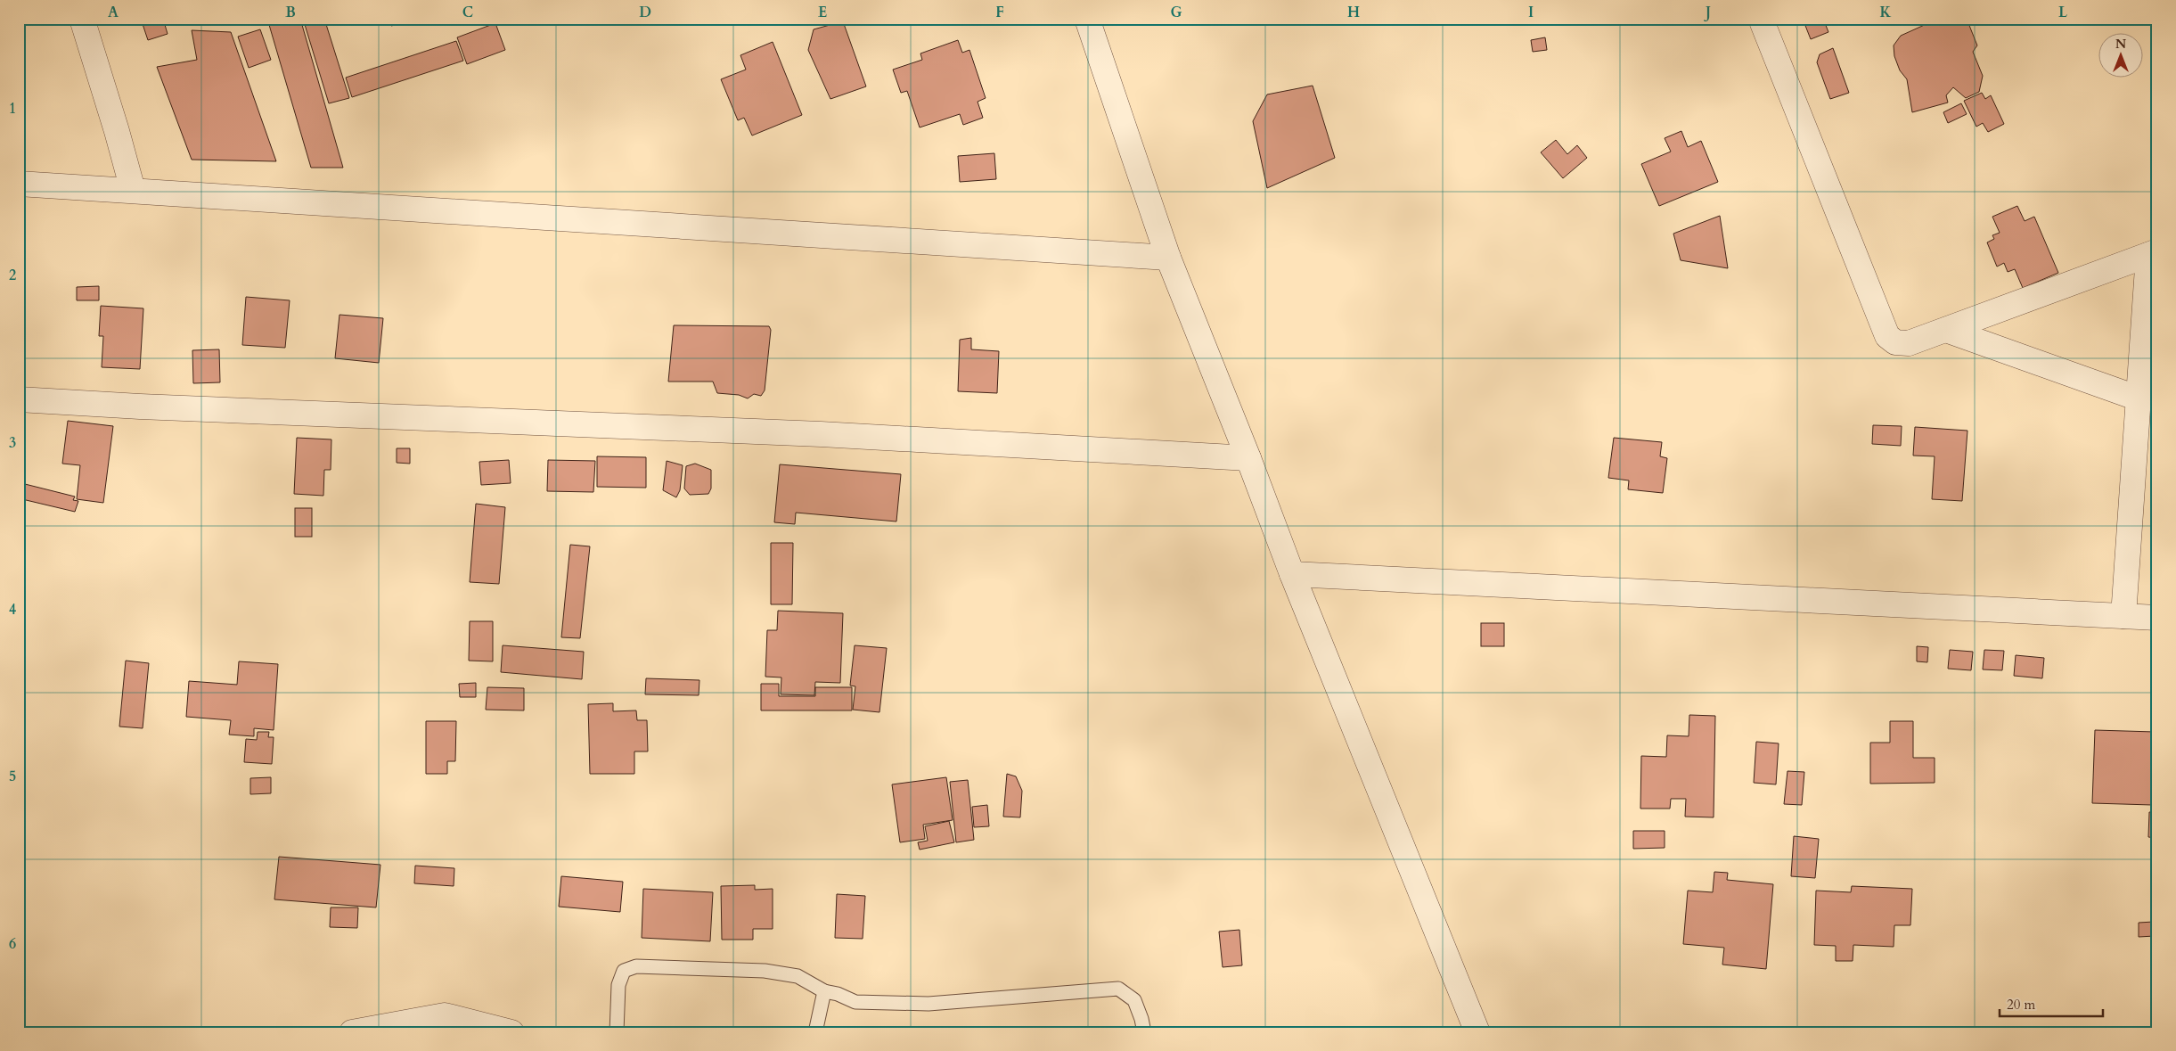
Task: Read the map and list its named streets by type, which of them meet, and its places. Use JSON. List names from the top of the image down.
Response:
{
  "scale_bar": "20 m",
  "north": "top",
  "grid": {
    "columns": [
      "A",
      "B",
      "C",
      "D",
      "E",
      "F",
      "G",
      "H",
      "I",
      "J",
      "K",
      "L"
    ],
    "rows": [
      "1",
      "2",
      "3",
      "4",
      "5",
      "6"
    ]
  }
}
